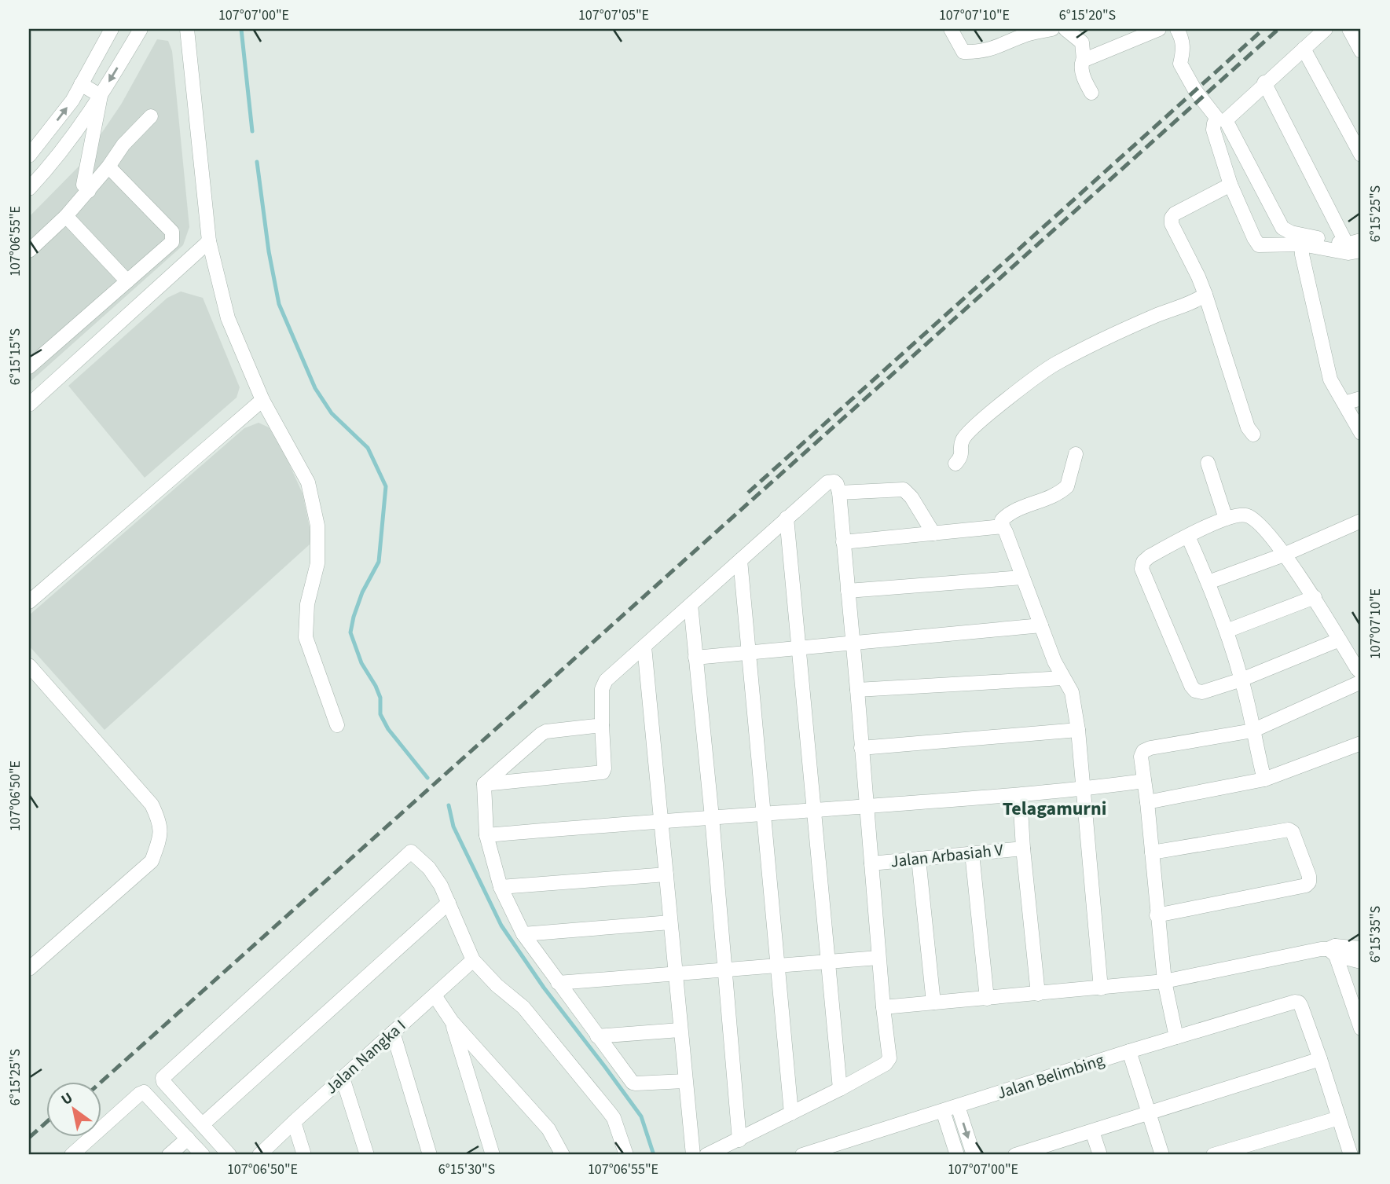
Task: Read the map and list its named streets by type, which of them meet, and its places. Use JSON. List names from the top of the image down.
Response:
{
  "streets": {
    "street": ["Jalan Arbasiah V", "Jalan Nangka I", "Jalan Belimbing"]
  },
  "districts": ["Telagamurni"],
  "north": "top left",
  "coordinates": [
    "107°07'00\"E",
    "107°07'05\"E",
    "107°07'10\"E",
    "6°15'20\"S",
    "6°15'25\"S",
    "107°06'55\"E",
    "6°15'15\"S",
    "107°06'50\"E",
    "6°15'35\"S",
    "6°15'30\"S"
  ]
}
